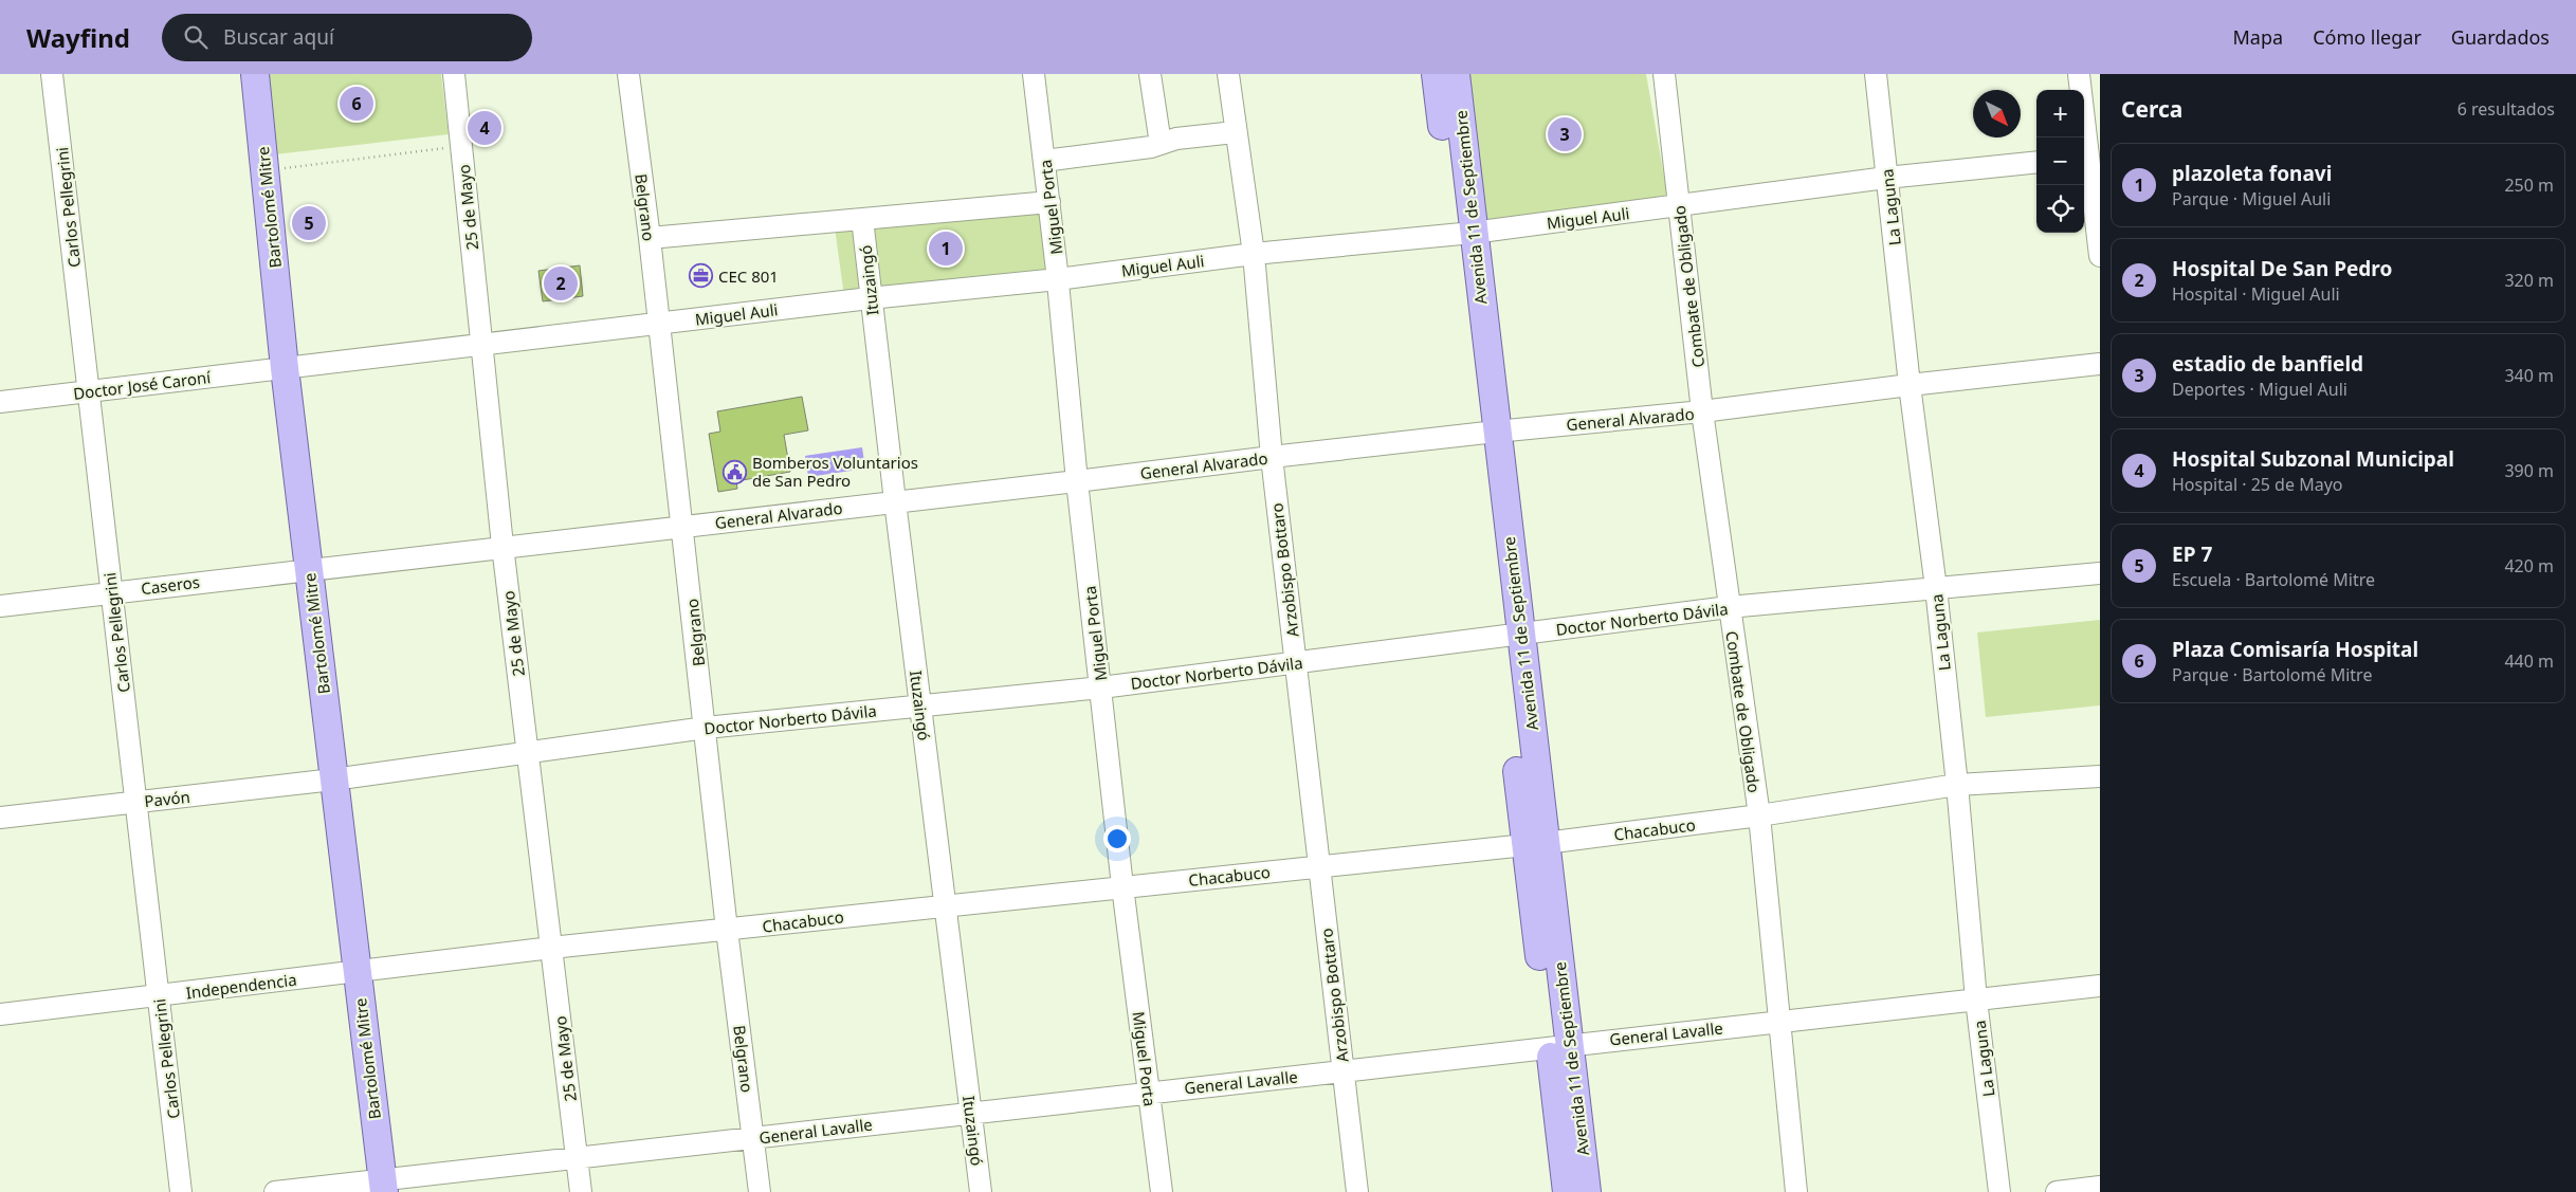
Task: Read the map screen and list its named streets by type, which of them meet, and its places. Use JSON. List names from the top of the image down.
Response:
{
  "streets": {
    "main road": ["Bartolomé Mitre", "Avenida 11 de Septiembre"],
    "street": [
      "Carlos Pellegrini",
      "25 de Mayo",
      "Belgrano",
      "Miguel Porta",
      "La Laguna",
      "Miguel Auli",
      "Ituzaingó",
      "Combate de Obligado",
      "Doctor José Caroní",
      "General Alvarado",
      "Arzobispo Bottaro",
      "Caseros",
      "Doctor Norberto Dávila",
      "Pavón",
      "Chacabuco",
      "Independencia",
      "General Lavalle"
    ]
  },
  "crossings": [
    ["Carlos Pellegrini", "Doctor José Caroní"],
    ["Carlos Pellegrini", "Caseros"],
    ["Carlos Pellegrini", "Pavón"],
    ["Carlos Pellegrini", "Independencia"],
    ["Bartolomé Mitre", "Miguel Auli"],
    ["Bartolomé Mitre", "Doctor José Caroní"],
    ["Bartolomé Mitre", "General Alvarado"],
    ["Bartolomé Mitre", "Caseros"],
    ["Bartolomé Mitre", "Doctor Norberto Dávila"],
    ["Bartolomé Mitre", "Pavón"],
    ["Bartolomé Mitre", "Chacabuco"],
    ["Bartolomé Mitre", "Independencia"],
    ["Bartolomé Mitre", "General Lavalle"],
    ["25 de Mayo", "Miguel Auli"],
    ["25 de Mayo", "General Alvarado"],
    ["25 de Mayo", "Doctor Norberto Dávila"],
    ["25 de Mayo", "Chacabuco"],
    ["25 de Mayo", "General Lavalle"],
    ["Belgrano", "Miguel Auli"],
    ["Belgrano", "General Alvarado"],
    ["Belgrano", "Doctor Norberto Dávila"],
    ["Belgrano", "Chacabuco"],
    ["Belgrano", "General Lavalle"],
    ["Miguel Porta", "Miguel Auli"],
    ["Miguel Porta", "General Alvarado"],
    ["Miguel Porta", "Doctor Norberto Dávila"],
    ["Miguel Porta", "Chacabuco"],
    ["Miguel Porta", "General Lavalle"],
    ["Avenida 11 de Septiembre", "Miguel Auli"],
    ["Avenida 11 de Septiembre", "General Alvarado"],
    ["Avenida 11 de Septiembre", "Doctor Norberto Dávila"],
    ["Avenida 11 de Septiembre", "Chacabuco"],
    ["Avenida 11 de Septiembre", "General Lavalle"],
    ["La Laguna", "Miguel Auli"],
    ["La Laguna", "General Alvarado"],
    ["La Laguna", "Doctor Norberto Dávila"],
    ["La Laguna", "Chacabuco"],
    ["La Laguna", "General Lavalle"],
    ["Miguel Auli", "Ituzaingó"],
    ["Miguel Auli", "Combate de Obligado"],
    ["Miguel Auli", "Doctor José Caroní"],
    ["Miguel Auli", "Arzobispo Bottaro"],
    ["Ituzaingó", "General Alvarado"],
    ["Ituzaingó", "Doctor Norberto Dávila"],
    ["Ituzaingó", "Chacabuco"],
    ["Ituzaingó", "General Lavalle"],
    ["Combate de Obligado", "General Alvarado"],
    ["Combate de Obligado", "Doctor Norberto Dávila"],
    ["Combate de Obligado", "Chacabuco"],
    ["Combate de Obligado", "General Lavalle"],
    ["General Alvarado", "Arzobispo Bottaro"],
    ["General Alvarado", "Caseros"],
    ["Arzobispo Bottaro", "Doctor Norberto Dávila"],
    ["Arzobispo Bottaro", "Chacabuco"],
    ["Arzobispo Bottaro", "General Lavalle"],
    ["Doctor Norberto Dávila", "Pavón"],
    ["Chacabuco", "Independencia"]
  ],
  "places": {
    "office": ["CEC 801"],
    "public building": ["Bomberos Voluntarios de San Pedro"]
  },
  "north": "bottom right",
  "page": {
    "header": "Wayfind",
    "search": "Buscar aquí",
    "nav": ["Mapa", "Cómo llegar", "Guardados"],
    "heading": ["Cerca", "6 resultados"],
    "pins": [
      "6",
      "4",
      "3",
      "5",
      "1",
      "2"
    ],
    "map_buttons": ["+", "−"],
    "list": [
      {
        "mark": "1",
        "name": "plazoleta fonavi",
        "note": "Parque · Miguel Auli",
        "value": "250 m"
      },
      {
        "mark": "2",
        "name": "Hospital De San Pedro",
        "note": "Hospital · Miguel Auli",
        "value": "320 m"
      },
      {
        "mark": "3",
        "name": "estadio de banfield",
        "note": "Deportes · Miguel Auli",
        "value": "340 m"
      },
      {
        "mark": "4",
        "name": "Hospital Subzonal Municipal",
        "note": "Hospital · 25 de Mayo",
        "value": "390 m"
      },
      {
        "mark": "5",
        "name": "EP 7",
        "note": "Escuela · Bartolomé Mitre",
        "value": "420 m"
      },
      {
        "mark": "6",
        "name": "Plaza Comisaría Hospital",
        "note": "Parque · Bartolomé Mitre",
        "value": "440 m"
      }
    ]
  }
}
